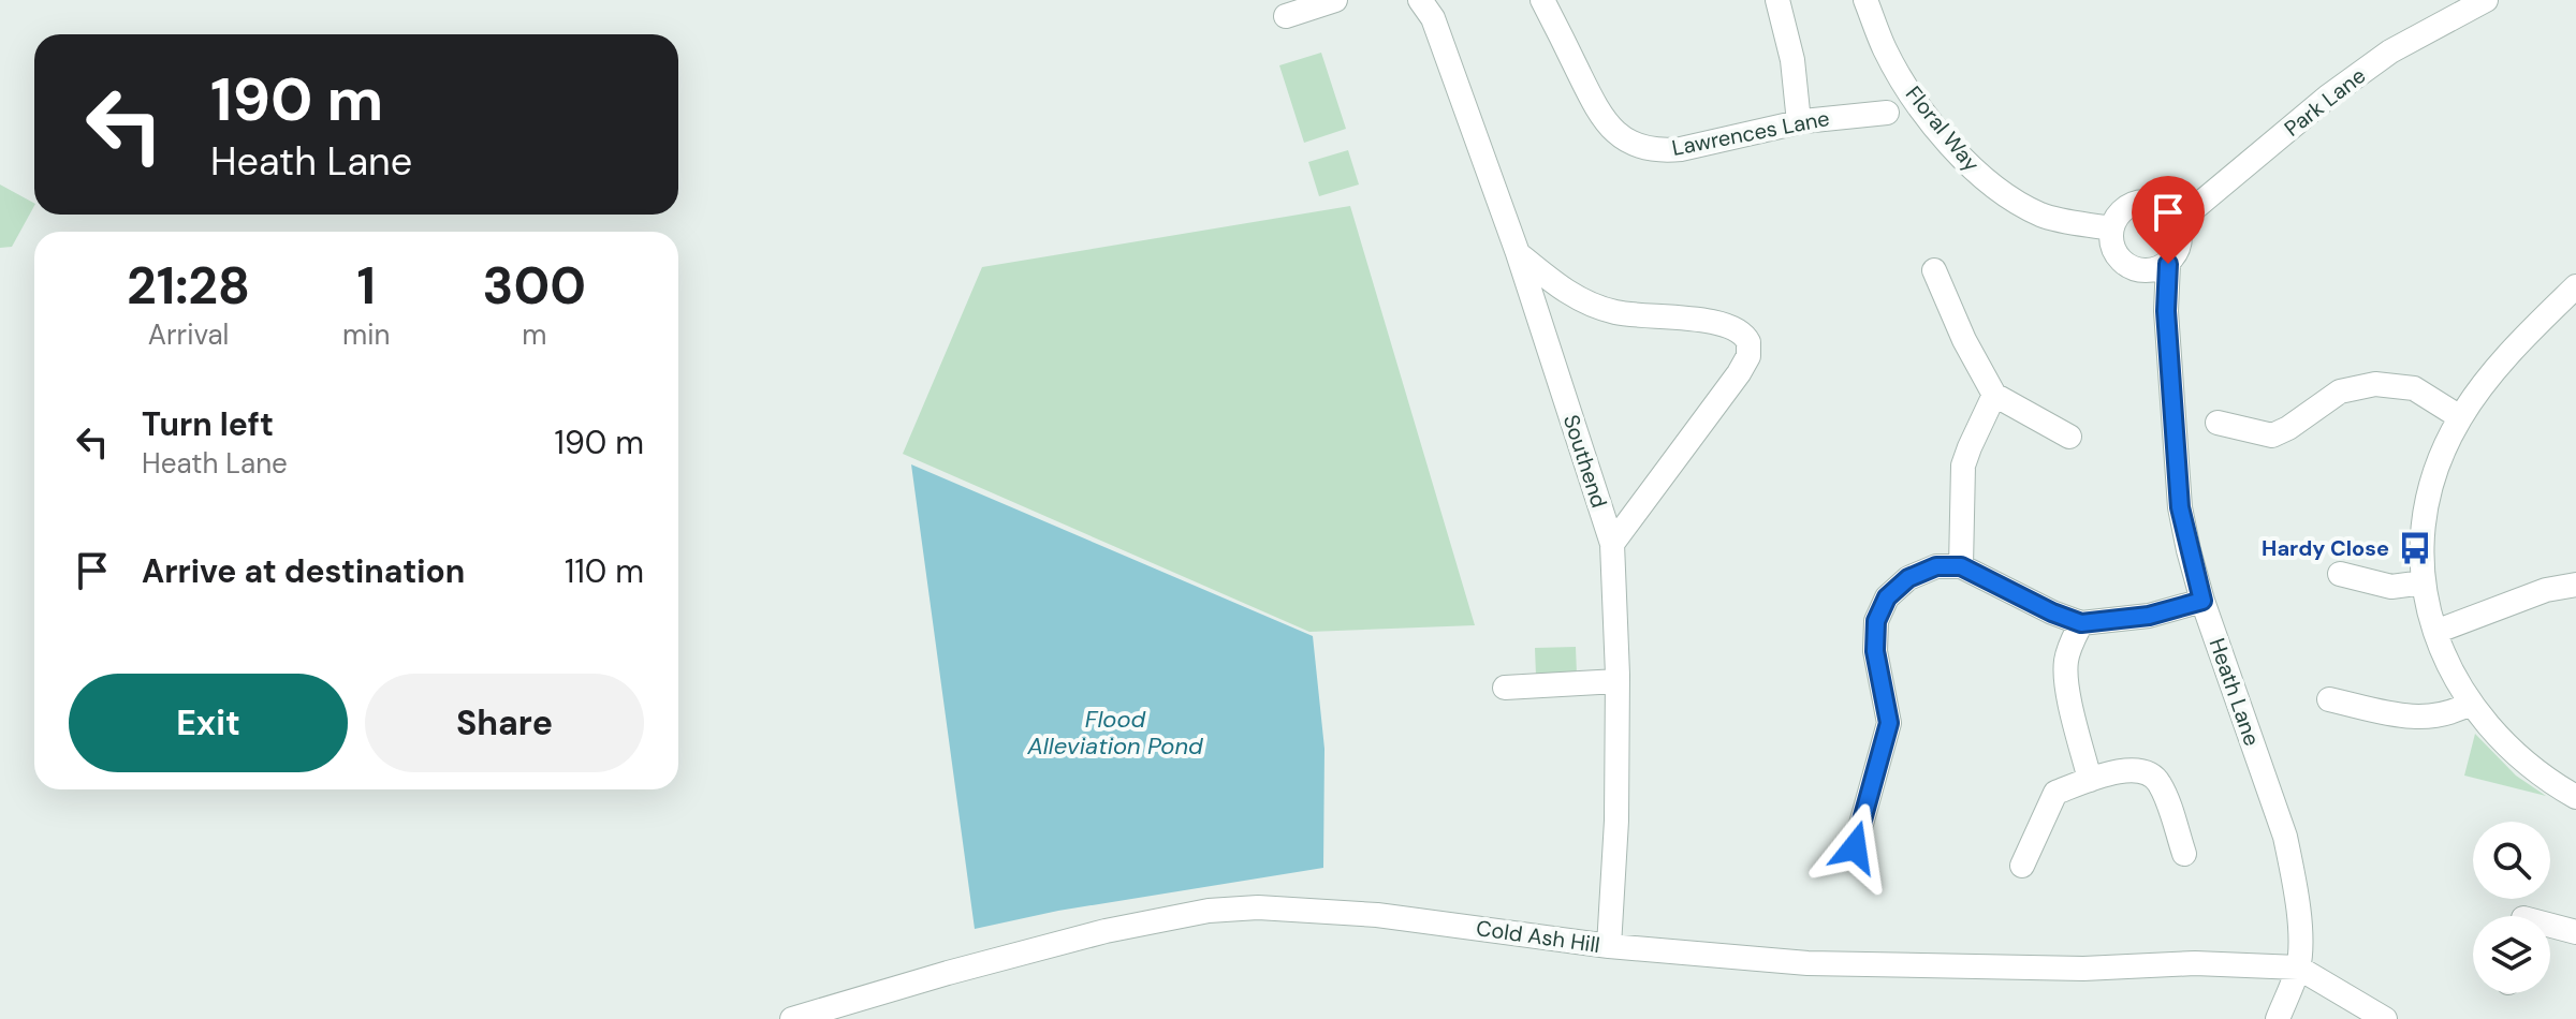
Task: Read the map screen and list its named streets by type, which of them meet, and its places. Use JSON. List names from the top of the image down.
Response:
{
  "streets": {
    "street": [
      "Park Lane",
      "Floral Way",
      "Lawrences Lane",
      "Southend",
      "Heath Lane",
      "Cold Ash Hill"
    ]
  },
  "crossings": [
    ["Park Lane", "Floral Way"],
    ["Park Lane", "Heath Lane"],
    ["Floral Way", "Heath Lane"],
    ["Southend", "Cold Ash Hill"],
    ["Heath Lane", "Cold Ash Hill"]
  ],
  "water": ["Flood Alleviation Pond"],
  "places": {
    "bus stop": ["Hardy Close"]
  },
  "page": {
    "turn": ["190 m", "Heath Lane"],
    "eta": [
      "21:28",
      "Arrival",
      "1",
      "min",
      "300",
      "m"
    ],
    "list": [
      {
        "name": "Turn left",
        "note": "Heath Lane",
        "value": "190 m"
      },
      {
        "name": "Arrive at destination",
        "value": "110 m"
      }
    ],
    "buttons": ["Exit", "Share"]
  }
}
